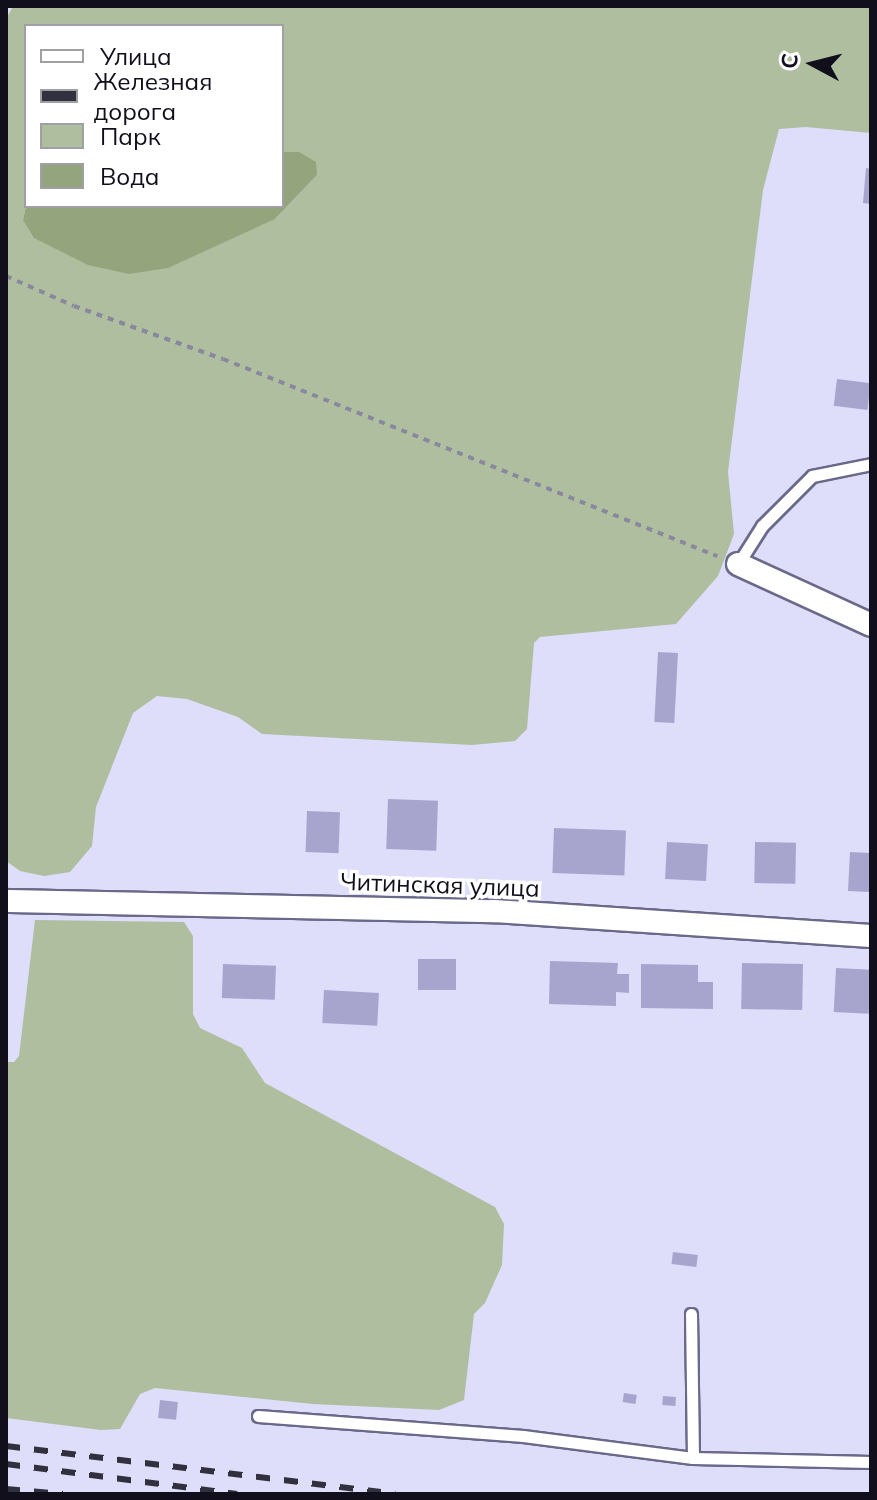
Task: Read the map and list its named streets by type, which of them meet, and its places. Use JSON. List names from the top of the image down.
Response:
{
  "streets": {
    "street": ["Читинская улица"]
  },
  "legend": [
    "Улица",
    "Железная дорога",
    "Парк",
    "Вода"
  ],
  "north": "left"
}
